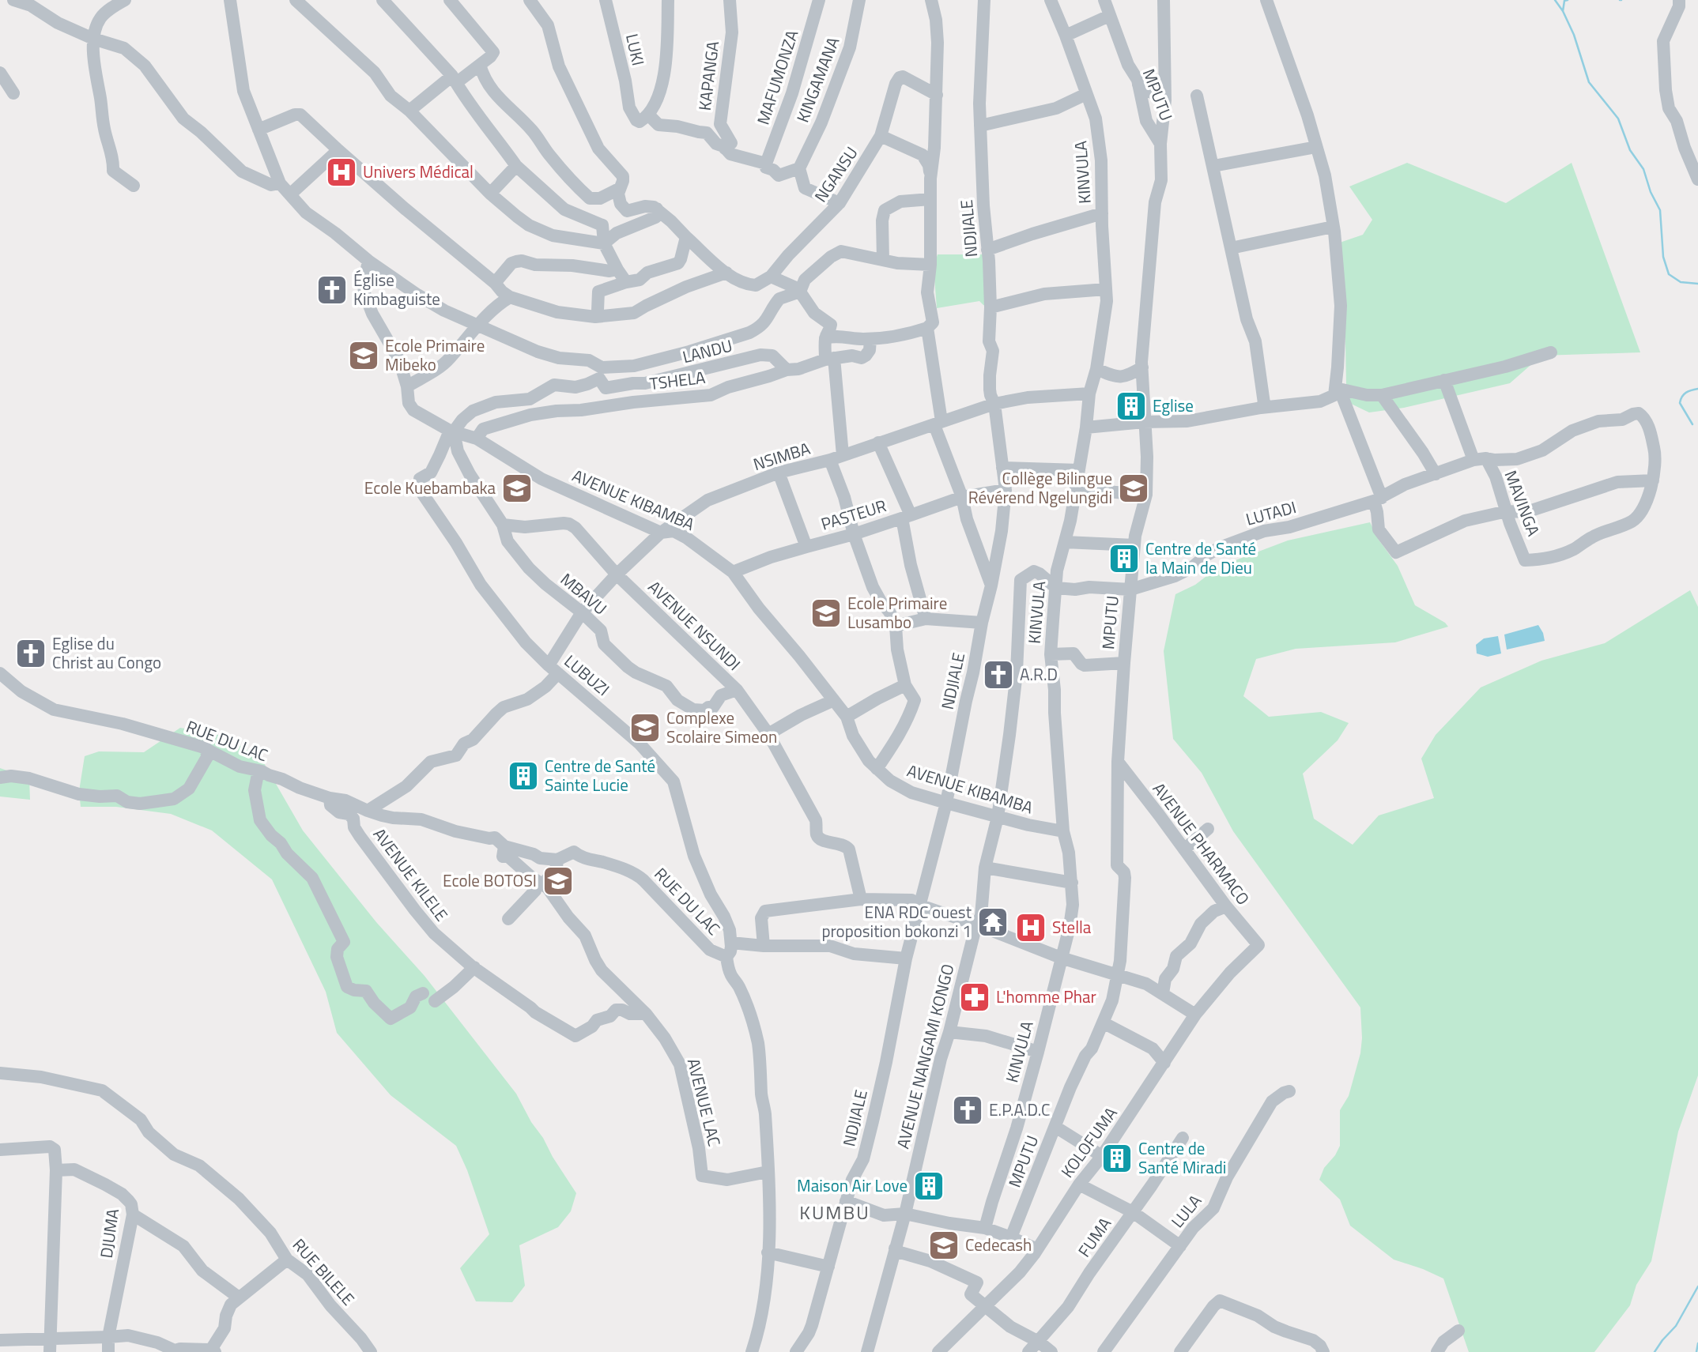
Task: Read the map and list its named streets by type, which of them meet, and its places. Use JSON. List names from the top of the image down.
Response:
{
  "streets": {
    "street": [
      "LUKI",
      "KAPANGA",
      "MAFUMONZA",
      "KINGAMANA",
      "MPUTU",
      "KINVULA",
      "NGANSU",
      "NDJIALE",
      "LANDU",
      "TSHELA",
      "NSIMBA",
      "AVENUE KIBAMBA",
      "MAVINGA",
      "LUTADI",
      "PASTEUR",
      "MBAVU",
      "AVENUE NSUNDI",
      "LUBUZI",
      "RUE DU LAC",
      "AVENUE PHARMACO",
      "AVENUE KILELE",
      "AVENUE NANGAMI KONGO",
      "AVENUE LAC",
      "KOLOFUMA",
      "LULA",
      "DJUMA",
      "FUMA",
      "RUE BILELE"
    ]
  },
  "crossings": [
    ["MPUTU", "LUTADI"],
    ["MPUTU", "AVENUE PHARMACO"],
    ["KINVULA", "NSIMBA"],
    ["KINVULA", "AVENUE KIBAMBA"],
    ["KINVULA", "LUTADI"],
    ["KINVULA", "AVENUE NANGAMI KONGO"],
    ["NDJIALE", "NSIMBA"],
    ["NDJIALE", "AVENUE KIBAMBA"],
    ["NDJIALE", "PASTEUR"],
    ["LANDU", "TSHELA"],
    ["LANDU", "AVENUE KIBAMBA"],
    ["LANDU", "MBAVU"],
    ["LANDU", "LUBUZI"],
    ["TSHELA", "AVENUE KIBAMBA"],
    ["NSIMBA", "AVENUE KIBAMBA"],
    ["NSIMBA", "MBAVU"],
    ["NSIMBA", "AVENUE NSUNDI"],
    ["NSIMBA", "LUBUZI"],
    ["NSIMBA", "RUE DU LAC"],
    ["AVENUE KIBAMBA", "PASTEUR"],
    ["AVENUE KIBAMBA", "MBAVU"],
    ["AVENUE KIBAMBA", "LUBUZI"],
    ["AVENUE KIBAMBA", "AVENUE NANGAMI KONGO"],
    ["MAVINGA", "LUTADI"],
    ["LUTADI", "AVENUE NANGAMI KONGO"],
    ["MBAVU", "AVENUE NSUNDI"],
    ["MBAVU", "LUBUZI"],
    ["RUE DU LAC", "AVENUE KILELE"],
    ["RUE DU LAC", "AVENUE LAC"],
    ["AVENUE PHARMACO", "KOLOFUMA"],
    ["AVENUE KILELE", "AVENUE LAC"]
  ],
  "districts": ["KUMBU"],
  "places": {
    "hospital": ["Univers Médical", "Stella"],
    "church": [
      "Église Kimbaguiste",
      "Eglise du Christ au Congo",
      "A.R.D",
      "E.P.A.D.C"
    ],
    "school or university": [
      "Ecole Primaire Mibeko",
      "Ecole Kuebambaka",
      "Collège Bilingue Révérend Ngelungidi",
      "Ecole Primaire Lusambo",
      "Complexe Scolaire Simeon",
      "Ecole BOTOSI",
      "Cedecash"
    ],
    "building": [
      "Eglise",
      "Centre de Santé la Main de Dieu",
      "Centre de Santé Sainte Lucie",
      "Centre de Santé Miradi",
      "Maison Air Love"
    ],
    "temple": ["ENA RDC ouest proposition bokonzi 1"],
    "pharmacy": ["L'homme Phar"]
  }
}
